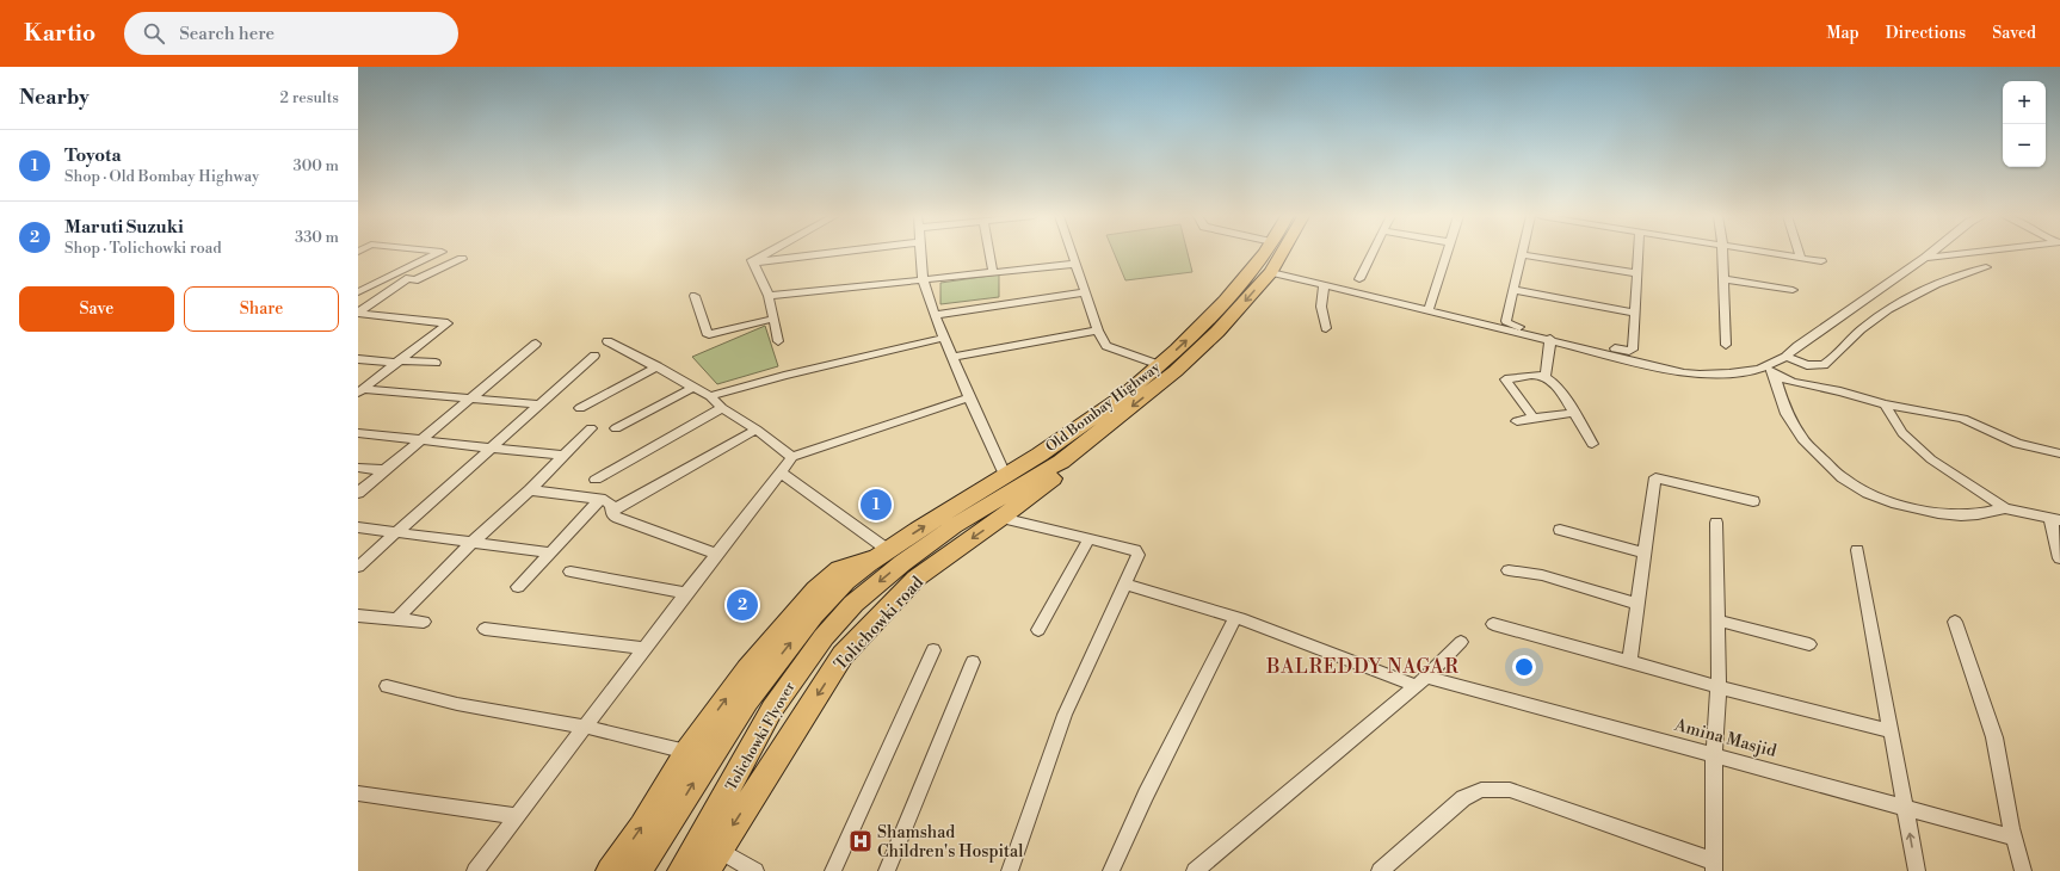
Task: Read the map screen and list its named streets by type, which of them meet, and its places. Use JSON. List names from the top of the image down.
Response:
{
  "streets": {
    "main road": ["Old Bombay Highway", "Tolichowki road", "Tolichowki Flyover"],
    "street": ["Amina Masjid"]
  },
  "crossings": [
    ["Old Bombay Highway", "Tolichowki road"],
    ["Old Bombay Highway", "Tolichowki Flyover"],
    ["Tolichowki road", "Tolichowki Flyover"]
  ],
  "districts": ["BALREDDY NAGAR"],
  "places": {
    "hospital": ["Shamshad Children's Hospital"]
  },
  "page": {
    "header": "Kartio",
    "search": "Search here",
    "nav": ["Map", "Directions", "Saved"],
    "heading": ["Nearby", "2 results"],
    "map_buttons": ["+", "−"],
    "list": [
      {
        "mark": "1",
        "name": "Toyota",
        "note": "Shop · Old Bombay Highway",
        "value": "300 m"
      },
      {
        "mark": "2",
        "name": "Maruti Suzuki",
        "note": "Shop · Tolichowki road",
        "value": "330 m"
      }
    ],
    "buttons": ["Save", "Share"],
    "pins": ["1", "2"]
  }
}
